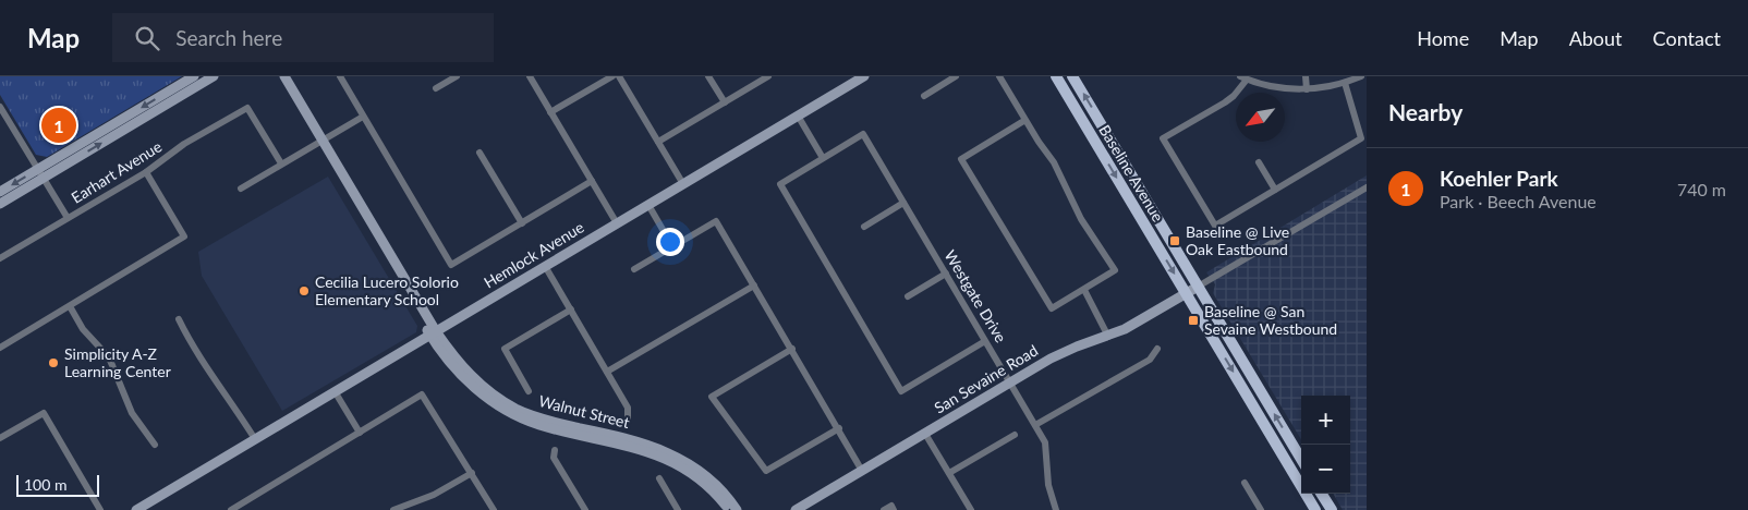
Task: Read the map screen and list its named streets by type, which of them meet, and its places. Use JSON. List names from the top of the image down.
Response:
{
  "streets": {
    "main road": ["Baseline Avenue"],
    "street": [
      "Earhart Avenue",
      "Hemlock Avenue",
      "Westgate Drive",
      "San Sevaine Road",
      "Walnut Street"
    ]
  },
  "crossings": [
    ["Baseline Avenue", "San Sevaine Road"],
    ["Hemlock Avenue", "Walnut Street"],
    ["Westgate Drive", "San Sevaine Road"]
  ],
  "places": {
    "transit": ["Baseline @ Live Oak Eastbound", "Baseline @ San Sevaine Westbound"],
    "other": ["Cecilia Lucero Solorio Elementary School", "Simplicity A-Z Learning Center"]
  },
  "scale_bar": "100 m",
  "north": "bottom left",
  "page": {
    "header": "Map",
    "search": "Search here",
    "nav": [
      "Home",
      "Map",
      "About",
      "Contact"
    ],
    "heading": "Nearby",
    "pins": "1",
    "list": [
      {
        "mark": "1",
        "name": "Koehler Park",
        "note": "Park · Beech Avenue",
        "value": "740 m"
      }
    ],
    "map_buttons": ["+", "−"],
    "scale": "100 m"
  }
}
